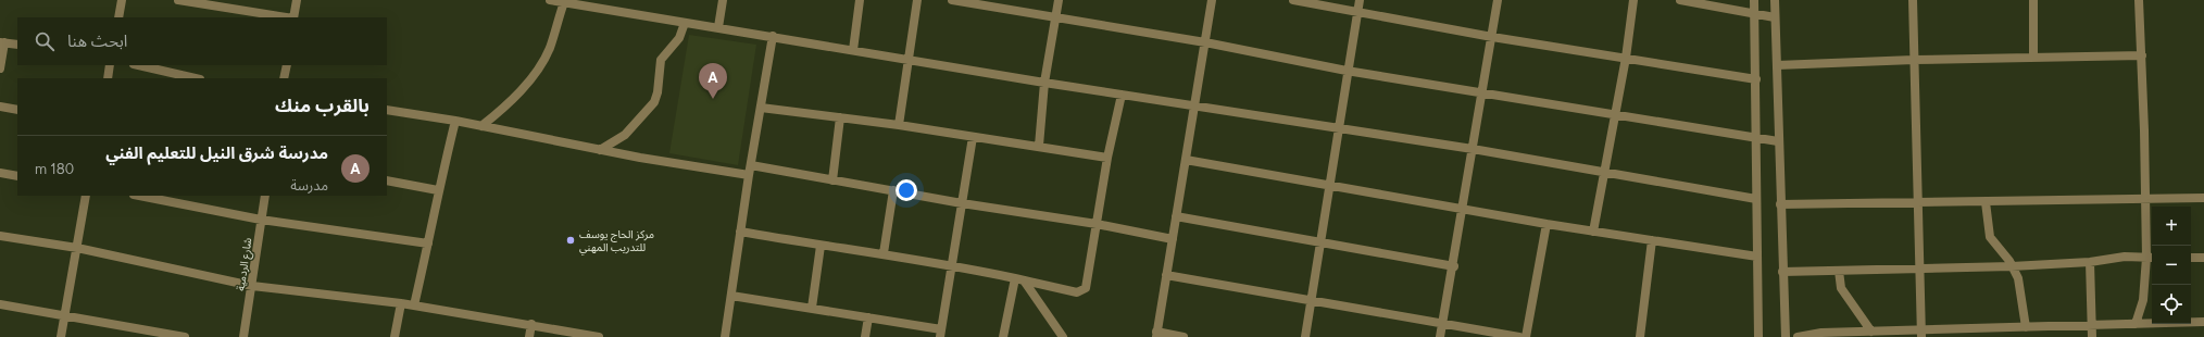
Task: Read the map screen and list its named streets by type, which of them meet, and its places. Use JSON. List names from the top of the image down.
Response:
{
  "streets": {
    "street": ["شارع الردمية"]
  },
  "places": ["مركز الحاج يوسف للتدريب المهني"],
  "page": {
    "search": "ابحث هنا",
    "pins": "A",
    "heading": "بالقرب منك",
    "list": [
      {
        "mark": "A",
        "name": "مدرسة شرق النيل للتعليم الفني",
        "note": "مدرسة",
        "value": "180 m"
      }
    ],
    "map_buttons": ["+", "−"]
  }
}
